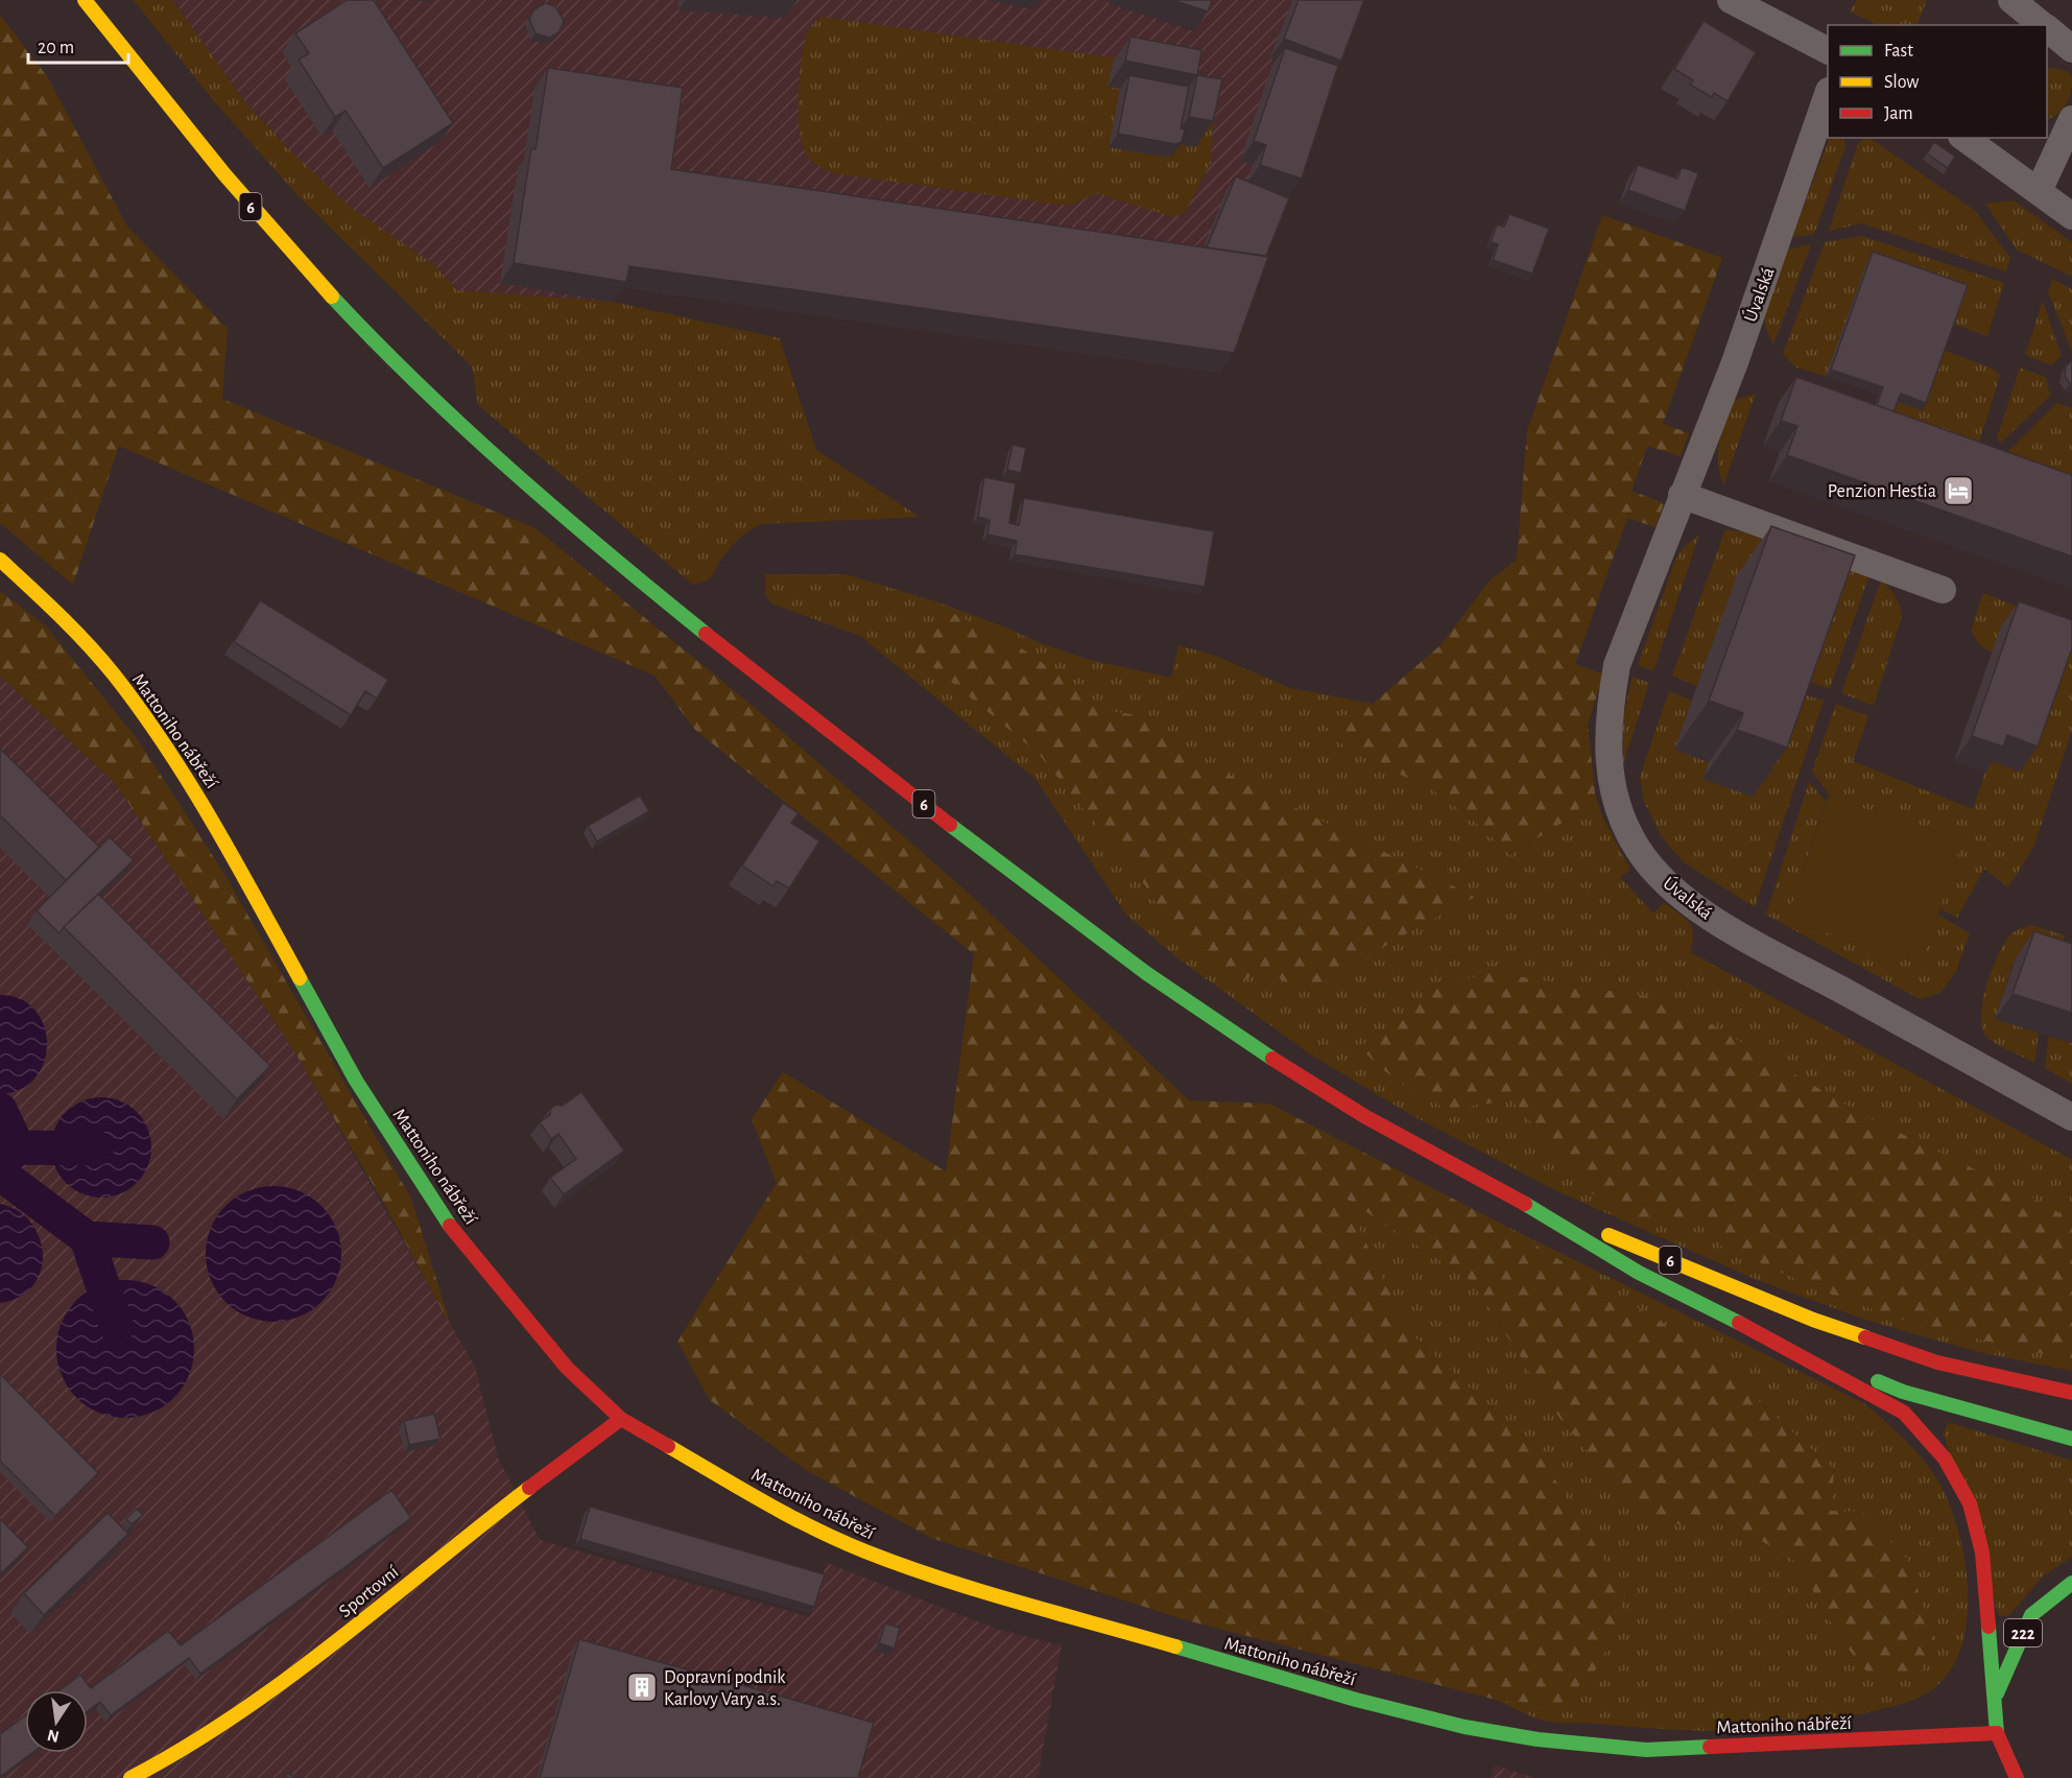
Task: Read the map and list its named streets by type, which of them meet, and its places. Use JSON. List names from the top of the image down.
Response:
{
  "streets": {
    "main road": [
      "6",
      "Mattoniho nábřeží",
      "Sportovní",
      "222"
    ],
    "street": ["Úvalská"]
  },
  "crossings": [
    ["Mattoniho nábřeží", "Sportovní"],
    ["Mattoniho nábřeží", "222"]
  ],
  "places": {
    "hotel": ["Penzion Hestia"],
    "building": ["Dopravní podnik Karlovy Vary a.s."]
  },
  "legend": ["Fast", "Slow", "Jam"],
  "scale_bar": "20 m",
  "north": "bottom"
}
